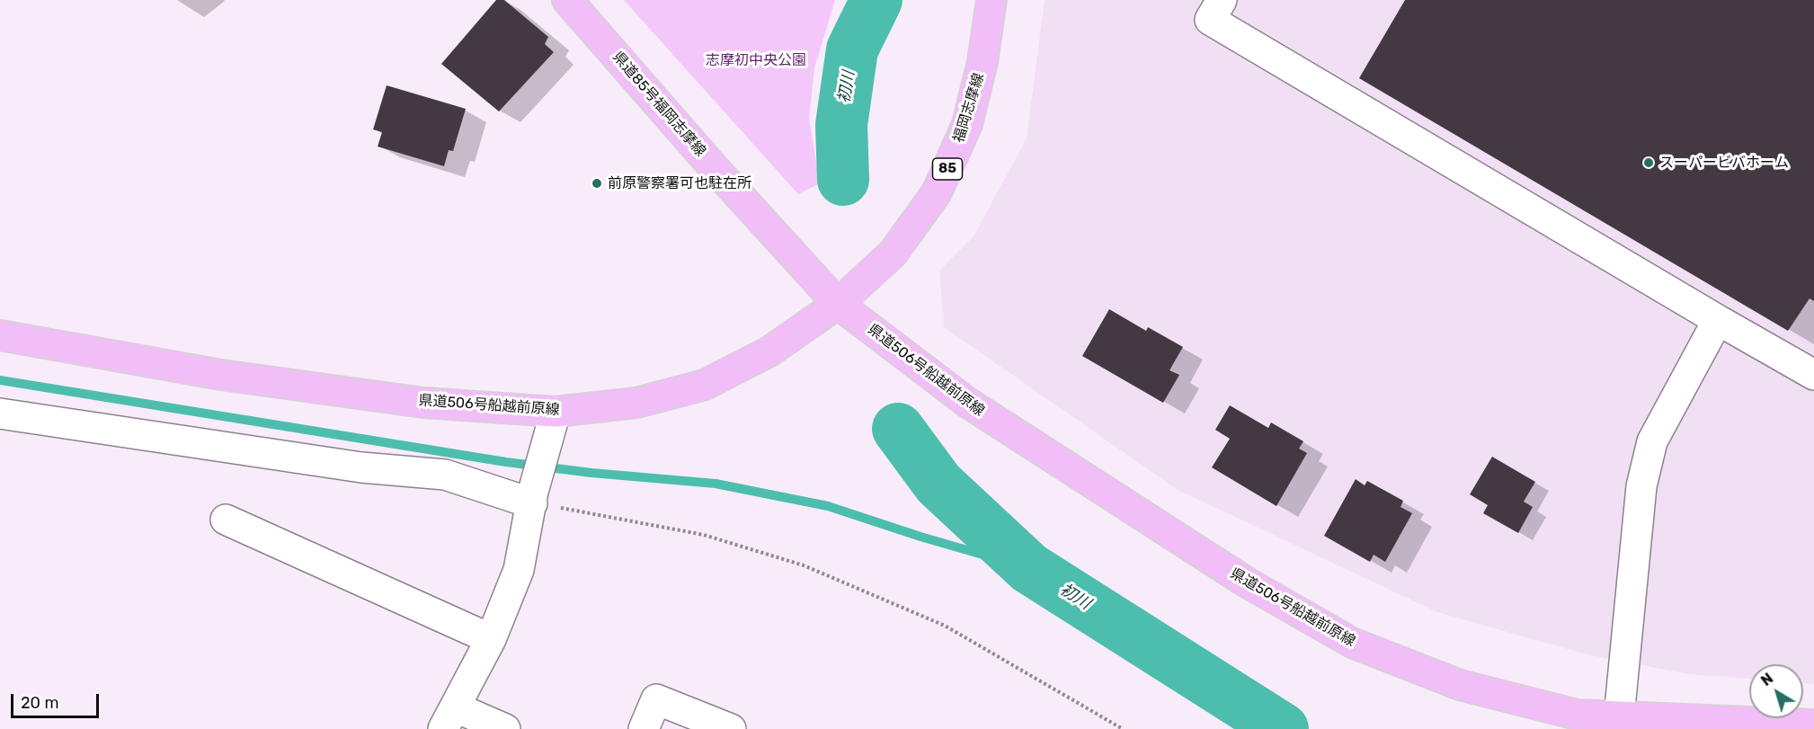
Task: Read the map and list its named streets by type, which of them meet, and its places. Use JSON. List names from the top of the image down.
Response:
{
  "streets": {
    "main road": [
      "県道85号福岡志摩線",
      "福岡志摩線",
      "85",
      "県道506号船越前原線"
    ]
  },
  "crossings": [
    ["県道85号福岡志摩線", "福岡志摩線"],
    ["県道85号福岡志摩線", "県道506号船越前原線"],
    ["福岡志摩線", "県道506号船越前原線"]
  ],
  "water": ["初川"],
  "parks": ["志摩初中央公園"],
  "places": ["スーパービバホーム", "前原警察署可也駐在所"],
  "scale_bar": "20 m",
  "north": "top left"
}
